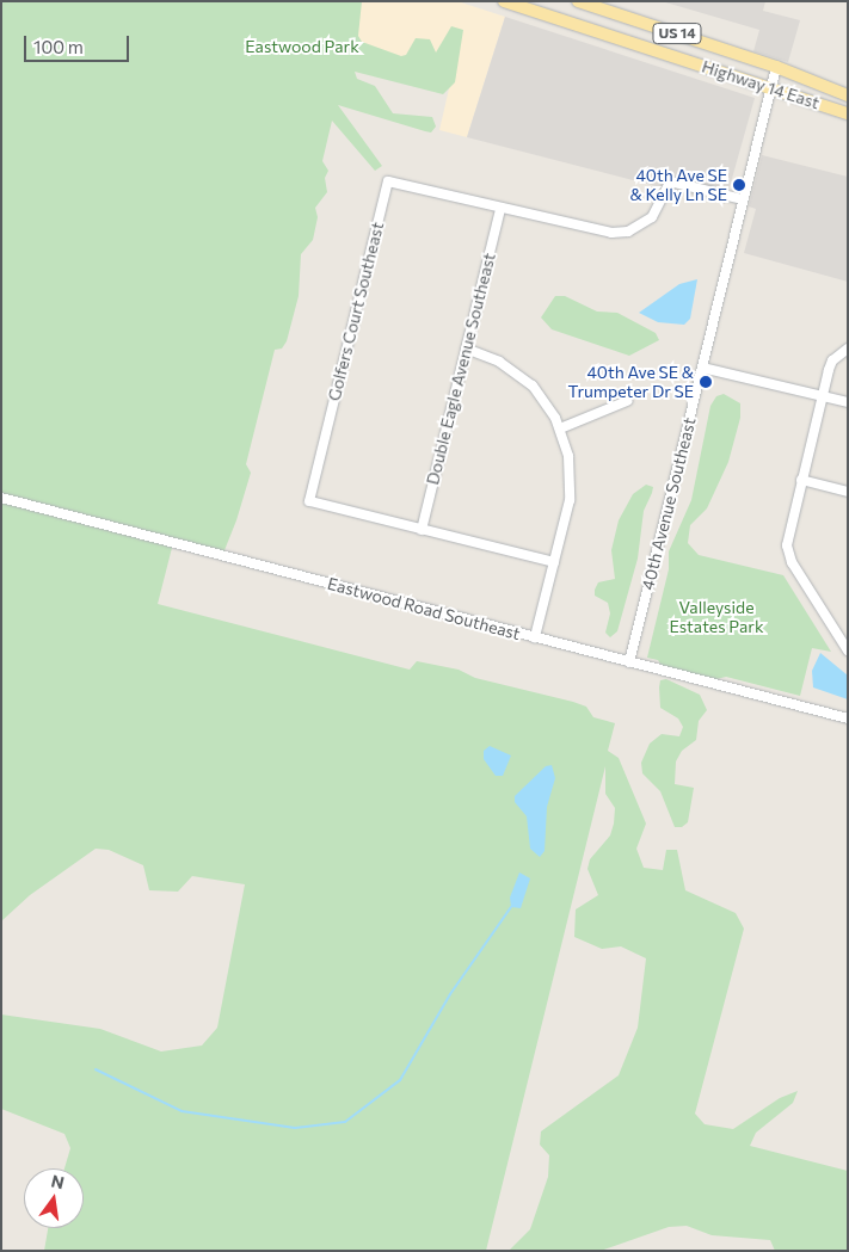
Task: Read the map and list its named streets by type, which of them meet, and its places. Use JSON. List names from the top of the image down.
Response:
{
  "streets": {
    "main road": ["US 14", "Highway 14 East"],
    "street": [
      "Golfers Court Southeast",
      "Double Eagle Avenue Southeast",
      "40th Avenue Southeast",
      "Eastwood Road Southeast"
    ]
  },
  "crossings": [
    ["Highway 14 East", "40th Avenue Southeast"],
    ["Golfers Court Southeast", "Double Eagle Avenue Southeast"],
    ["Golfers Court Southeast", "40th Avenue Southeast"],
    ["40th Avenue Southeast", "Eastwood Road Southeast"]
  ],
  "parks": ["Eastwood Park", "Valleyside Estates Park"],
  "places": ["40th Ave SE & Kelly Ln SE", "40th Ave SE & Trumpeter Dr SE"],
  "scale_bar": "100 m",
  "north": "top"
}
